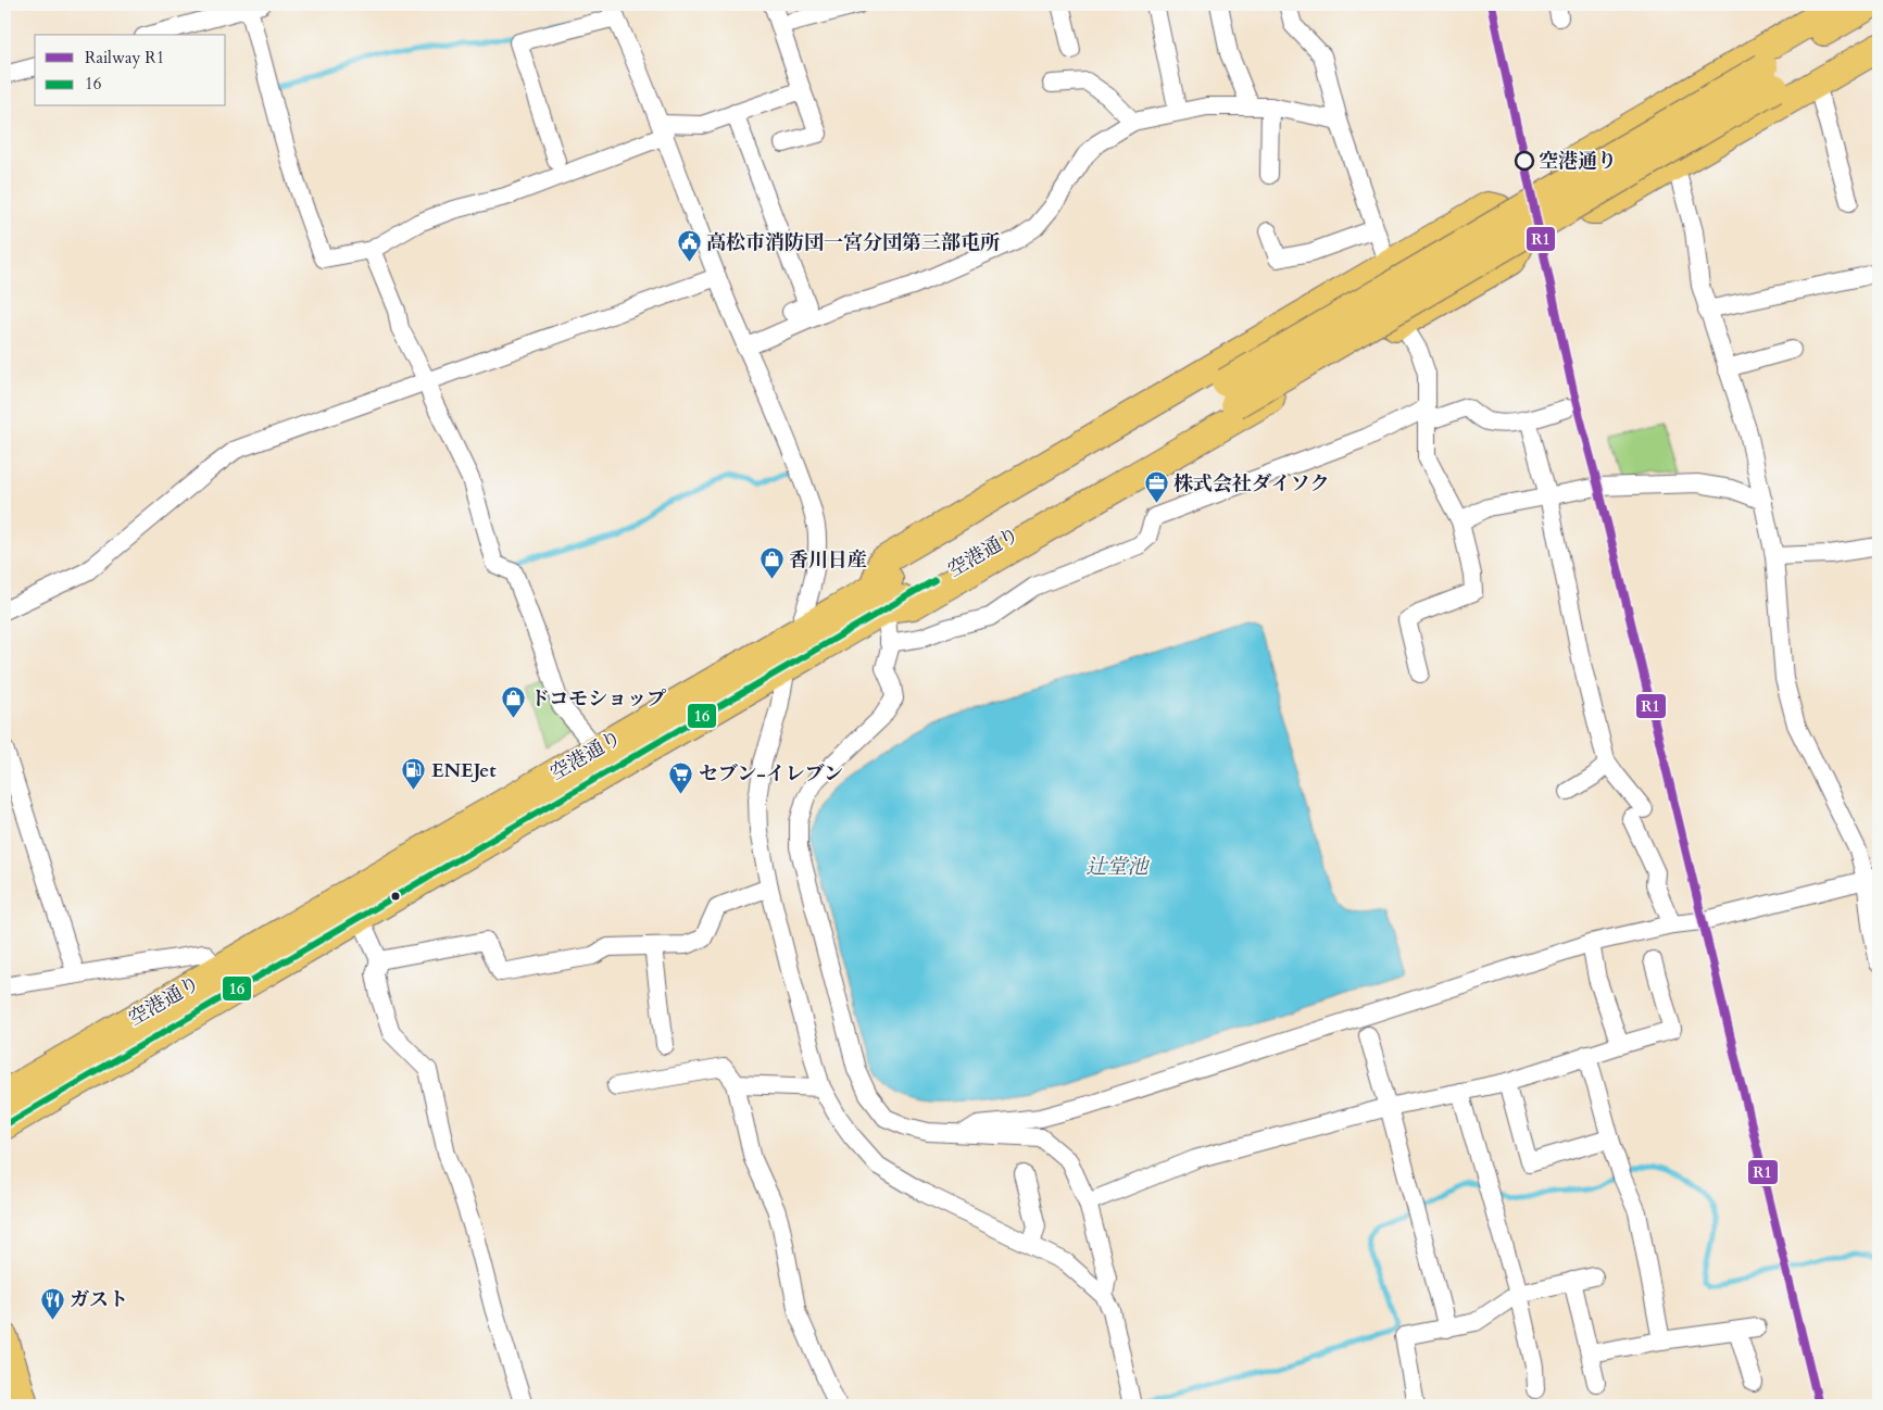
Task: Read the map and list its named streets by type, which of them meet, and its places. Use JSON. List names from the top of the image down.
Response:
{
  "streets": {
    "highway": ["空港通り"]
  },
  "water": ["辻堂池"],
  "places": {
    "other": ["空港通り"],
    "public building": ["高松市消防団一宮分団第三部屯所"],
    "office": ["株式会社ダイソク"],
    "shop": ["香川日産", "ドコモショップ"],
    "fuel station": ["ENEJet"],
    "supermarket": ["セブン-イレブン"],
    "restaurant": ["ガスト"]
  },
  "lines": ["rail line R1", "transit line 16"],
  "legend": ["Railway R1", "16"]
}
